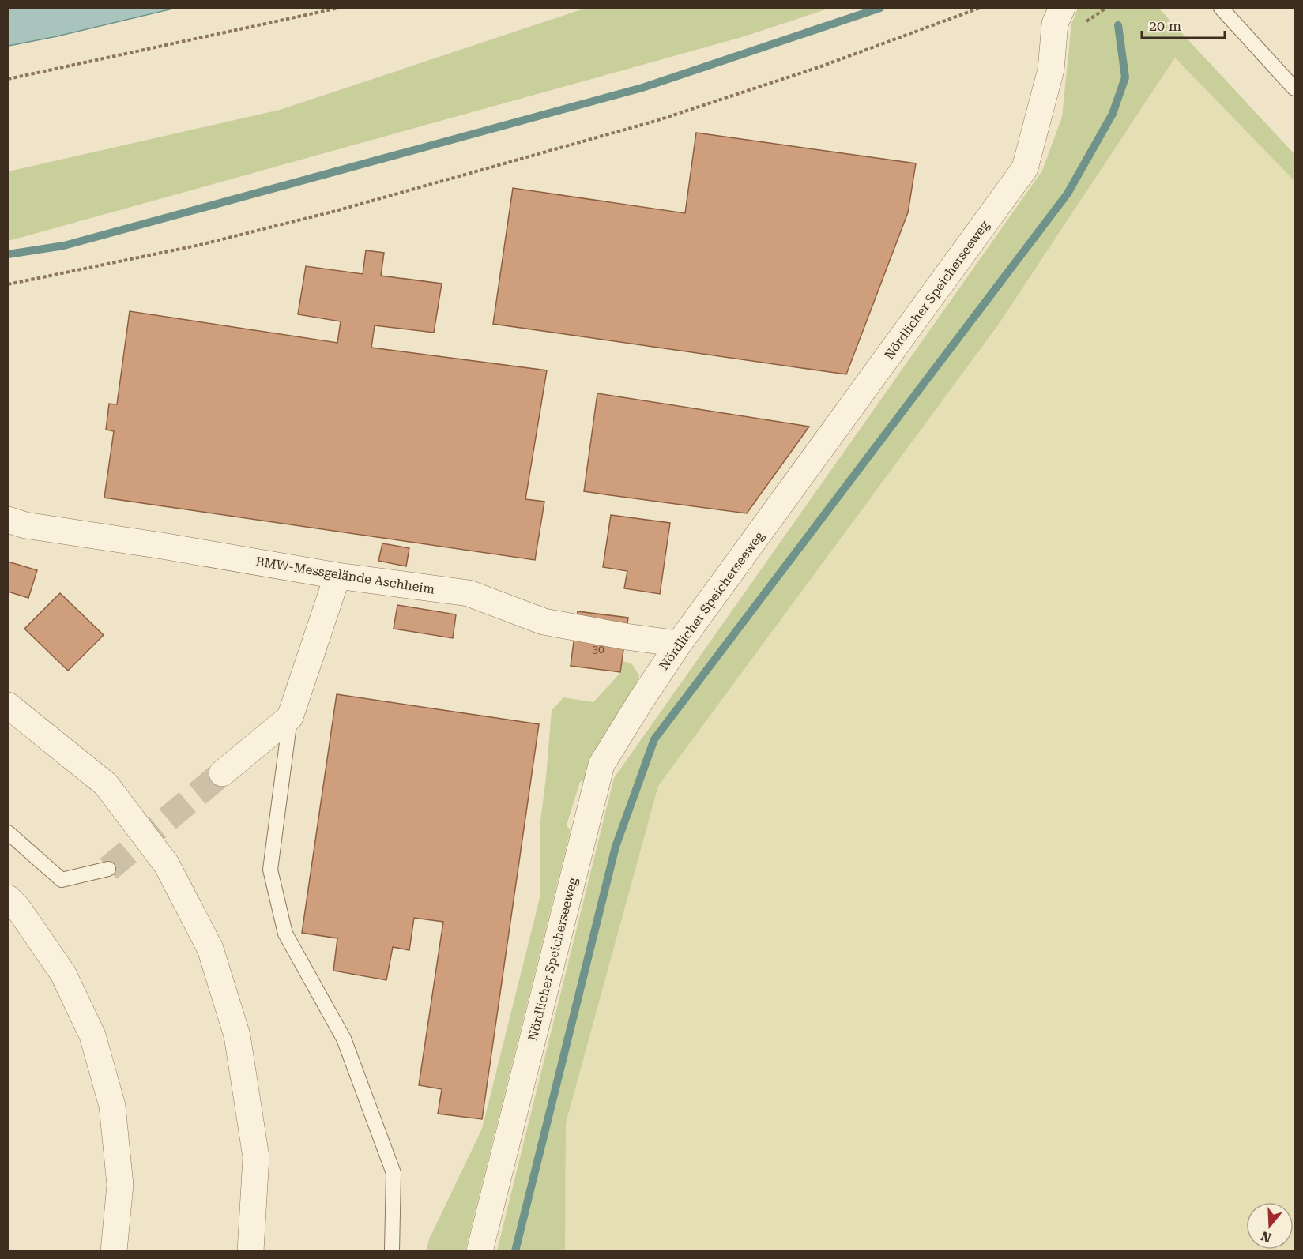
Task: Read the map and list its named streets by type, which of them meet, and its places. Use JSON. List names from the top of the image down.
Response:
{
  "streets": {
    "street": ["Nördlicher Speicherseeweg", "BMW-Messgelände Aschheim"]
  },
  "crossings": [
    ["Nördlicher Speicherseeweg", "BMW-Messgelände Aschheim"]
  ],
  "house_numbers": ["30"],
  "scale_bar": "20 m",
  "north": "bottom"
}
